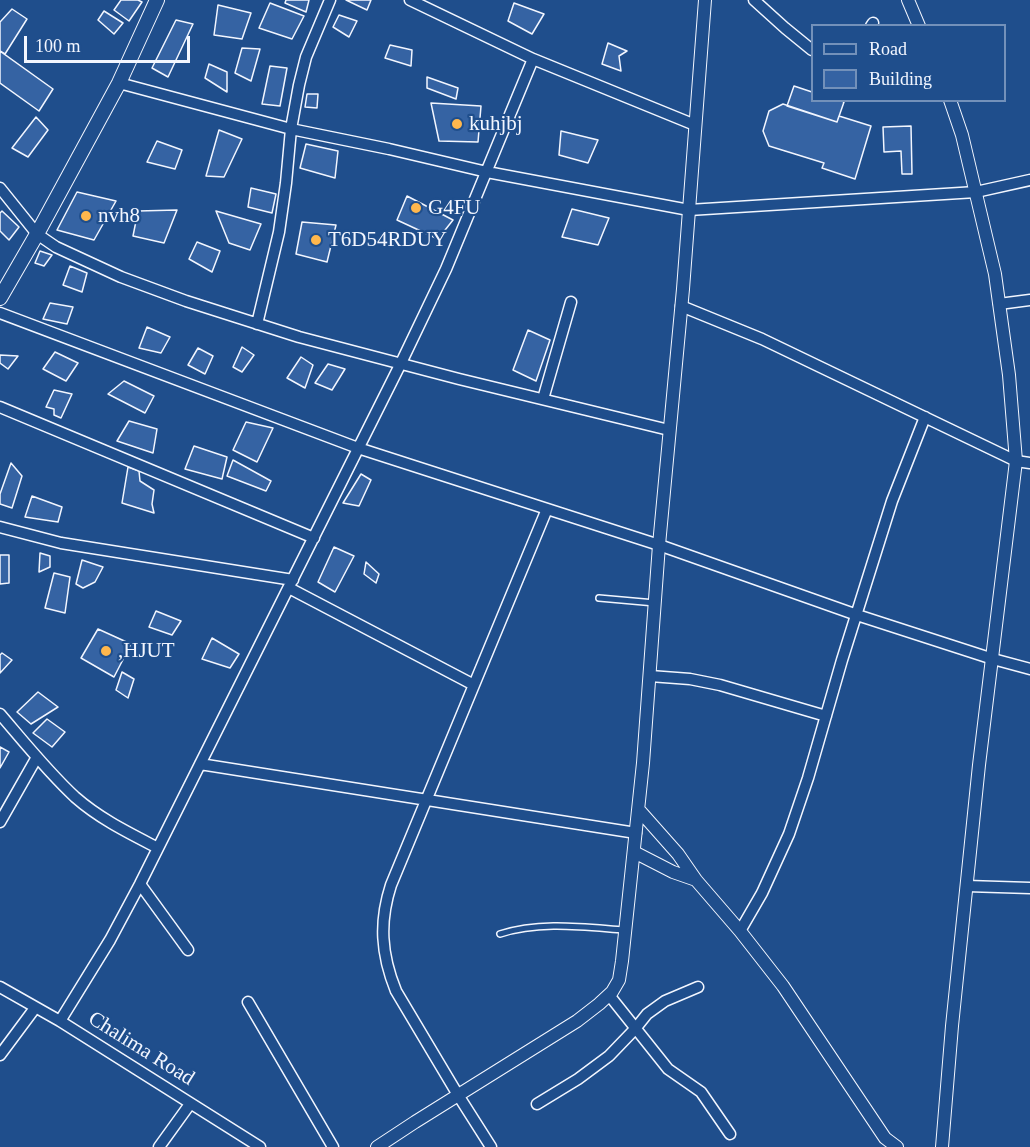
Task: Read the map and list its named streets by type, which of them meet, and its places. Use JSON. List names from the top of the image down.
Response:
{
  "streets": {
    "street": ["Chalima Road"]
  },
  "places": [
    "kuhjbj",
    "G4FU",
    "nvh8",
    "T6D54RDUY",
    ",HJUT"
  ],
  "legend": ["Road", "Building"],
  "scale_bar": "100 m"
}
